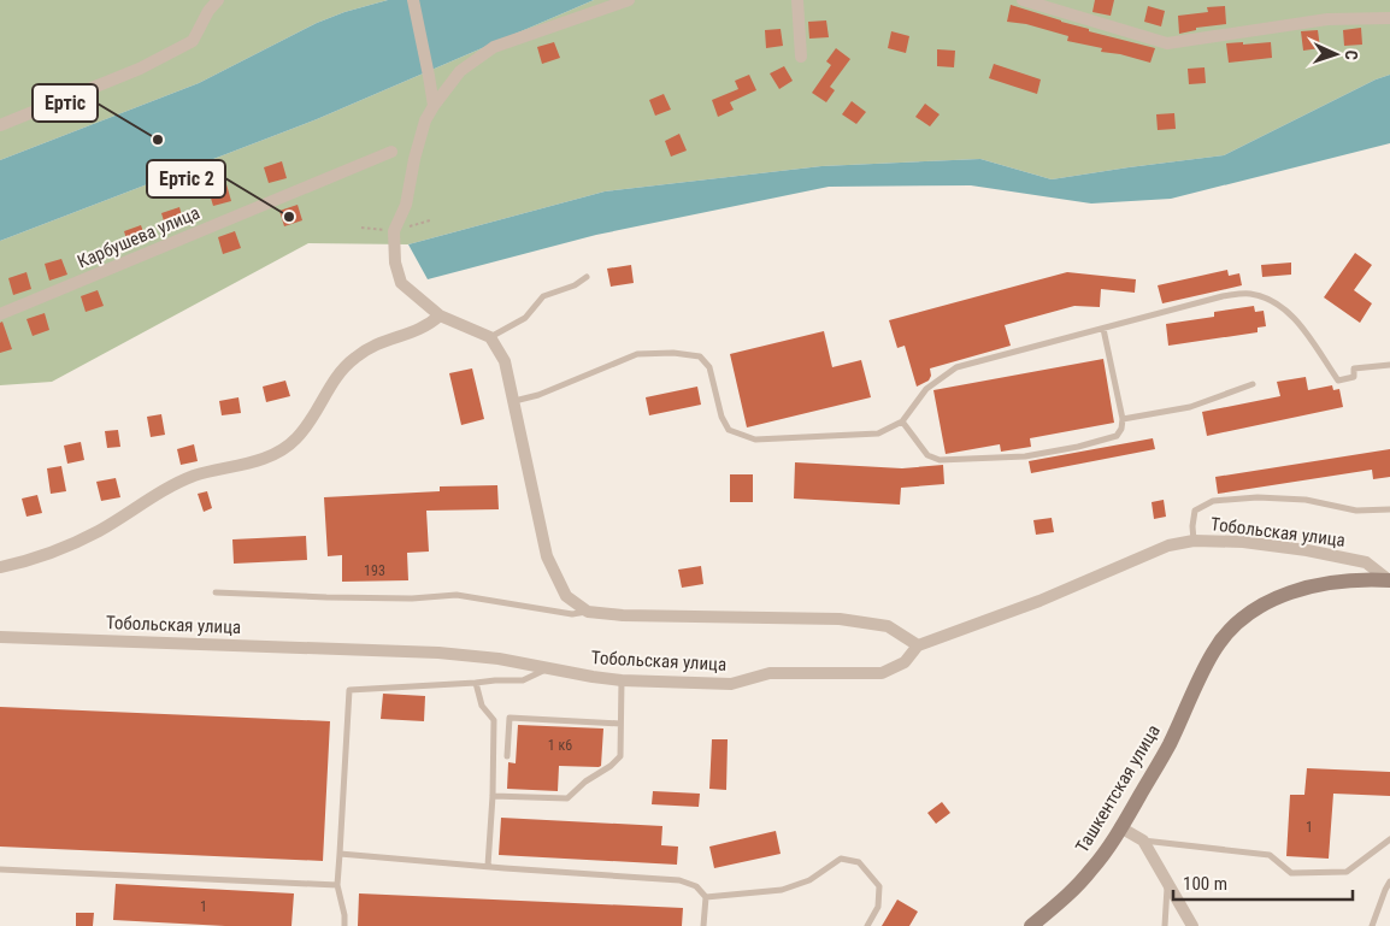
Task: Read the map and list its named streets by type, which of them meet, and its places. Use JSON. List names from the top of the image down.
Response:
{
  "streets": {
    "main road": ["Ташкентская улица"],
    "street": ["Карбушева улица", "Тобольская улица"]
  },
  "crossings": [
    ["Тобольская улица", "Ташкентская улица"]
  ],
  "places": ["Ертіс", "Ертіс 2"],
  "house_numbers": [
    "193",
    "1 к6",
    "1",
    "1"
  ],
  "scale_bar": "100 m",
  "north": "right"
}
